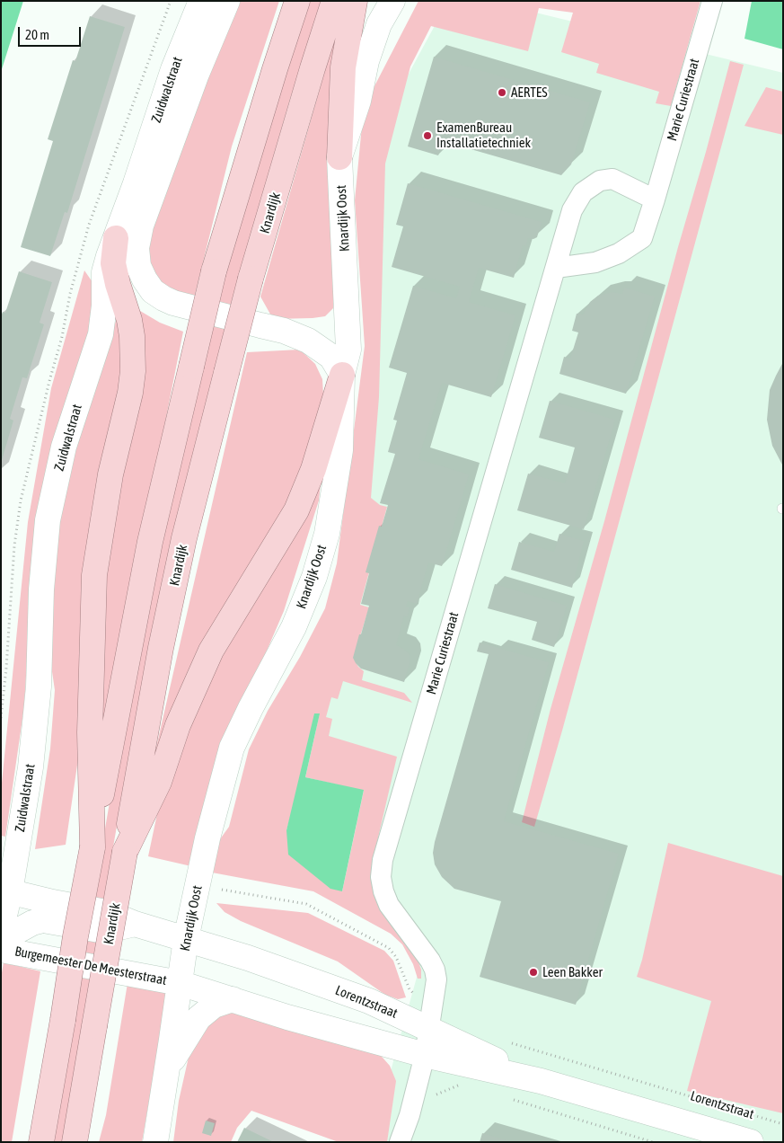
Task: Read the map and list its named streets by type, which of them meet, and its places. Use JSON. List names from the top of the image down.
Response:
{
  "streets": {
    "main road": ["Knardijk"],
    "street": [
      "Zuidwalstraat",
      "Marie Curiestraat",
      "Knardijk Oost",
      "Burgemeester De Meesterstraat",
      "Lorentzstraat"
    ]
  },
  "crossings": [
    ["Zuidwalstraat", "Knardijk Oost"],
    ["Marie Curiestraat", "Lorentzstraat"],
    ["Knardijk Oost", "Burgemeester De Meesterstraat"],
    ["Knardijk Oost", "Lorentzstraat"],
    ["Burgemeester De Meesterstraat", "Lorentzstraat"]
  ],
  "places": ["AERTES", "ExamenBureau Installatietechniek", "Leen Bakker"],
  "scale_bar": "20 m"
}
